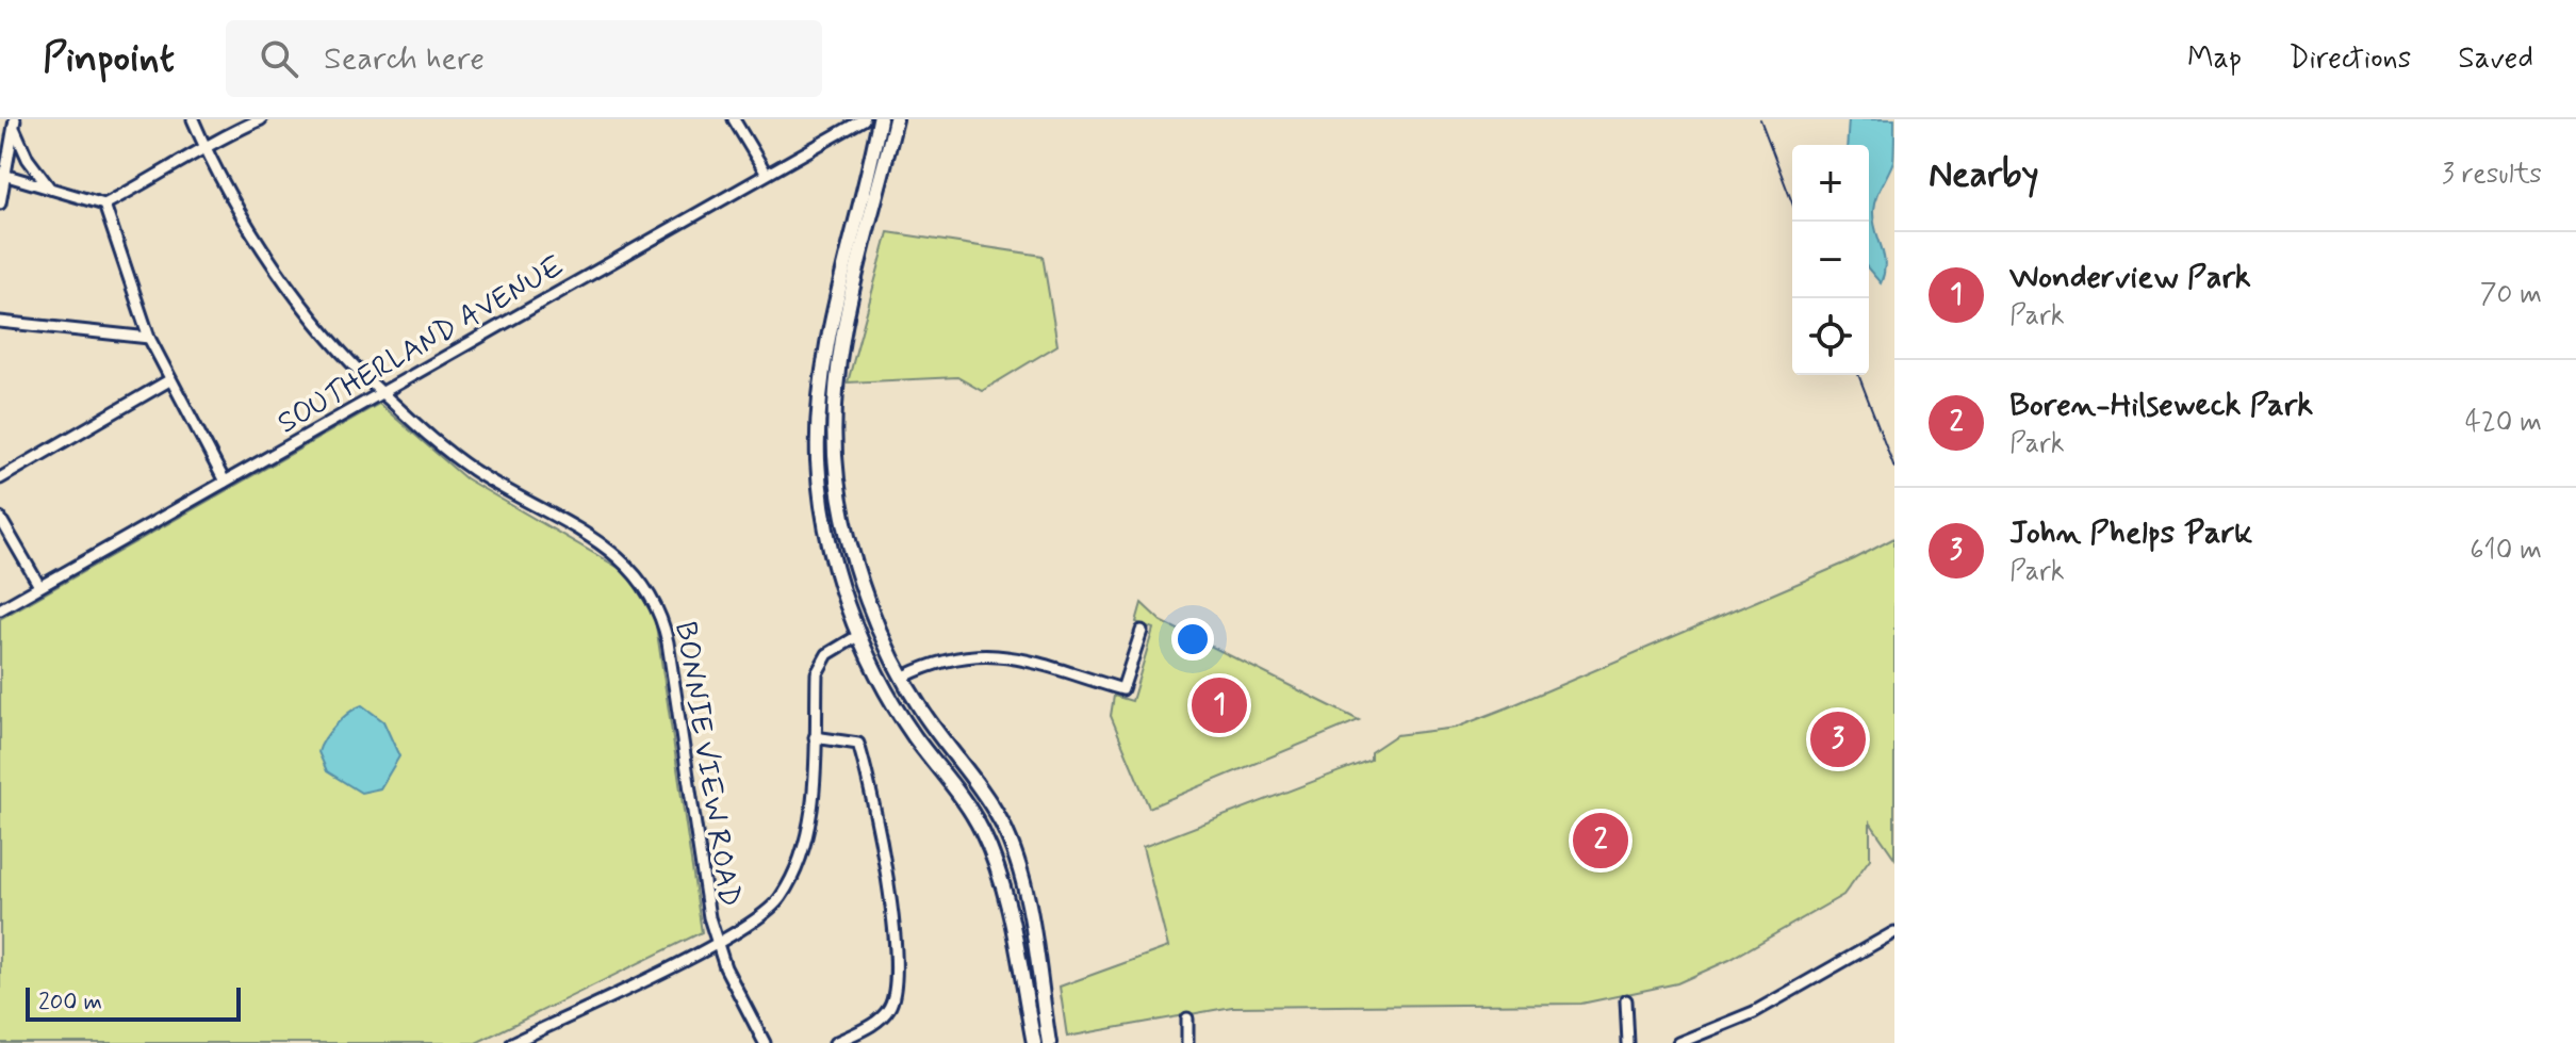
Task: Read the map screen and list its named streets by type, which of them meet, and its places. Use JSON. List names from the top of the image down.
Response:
{
  "streets": {
    "street": ["SOUTHERLAND AVENUE", "BONNIE VIEW ROAD"]
  },
  "crossings": [
    ["SOUTHERLAND AVENUE", "BONNIE VIEW ROAD"]
  ],
  "scale_bar": "200 m",
  "page": {
    "header": "Pinpoint",
    "search": "Search here",
    "nav": ["Map", "Directions", "Saved"],
    "heading": ["Nearby", "3 results"],
    "map_buttons": ["+", "−"],
    "list": [
      {
        "mark": "1",
        "name": "Wonderview Park",
        "note": "Park",
        "value": "70 m"
      },
      {
        "mark": "2",
        "name": "Boren-Hilseweck Park",
        "note": "Park",
        "value": "420 m"
      },
      {
        "mark": "3",
        "name": "John Phelps Park",
        "note": "Park",
        "value": "610 m"
      }
    ],
    "pins": ["1", "3", "2"],
    "scale": "200 m"
  }
}
